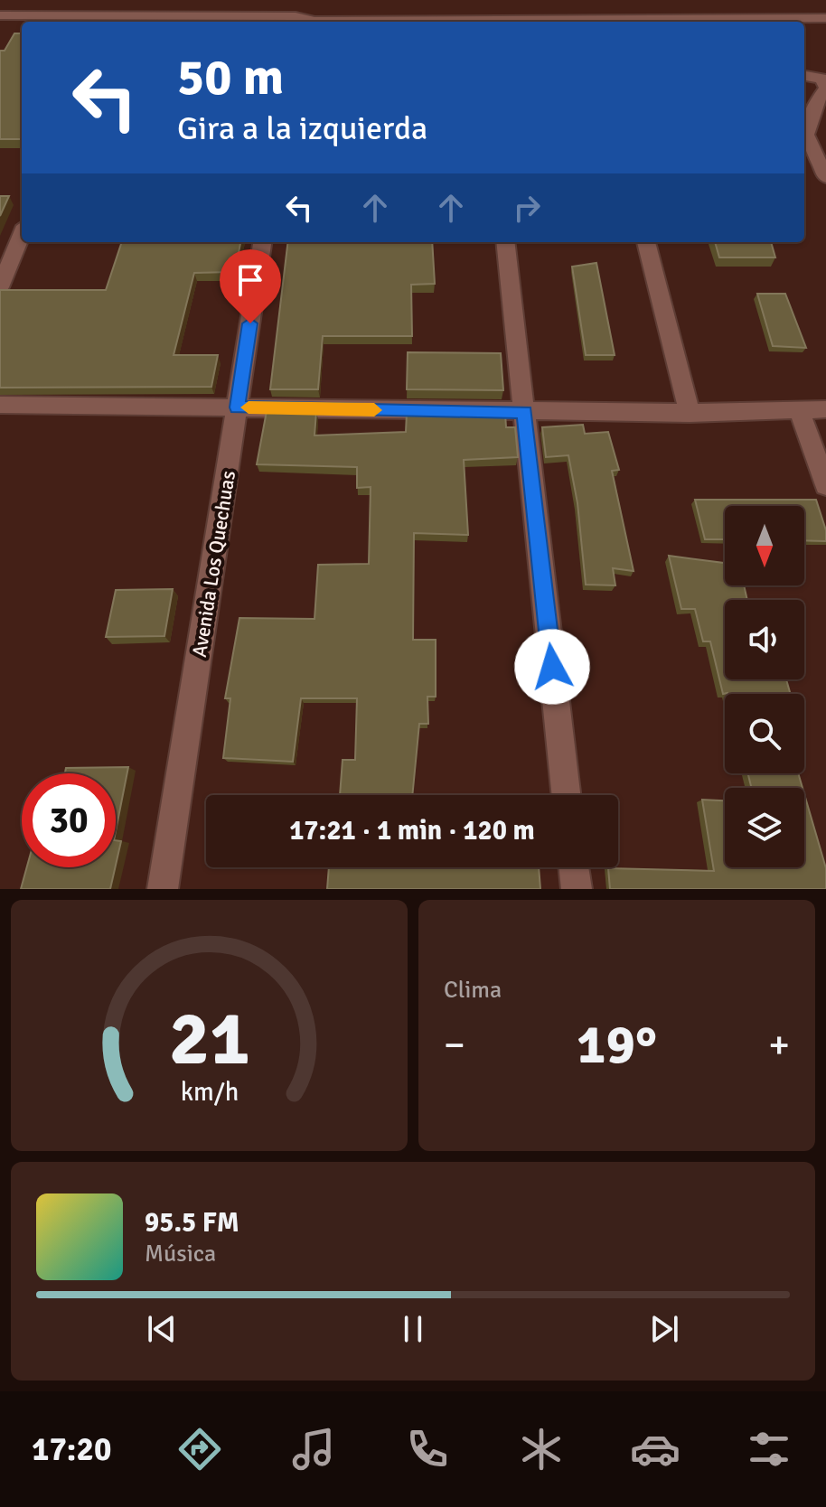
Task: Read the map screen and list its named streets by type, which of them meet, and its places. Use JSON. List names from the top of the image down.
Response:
{
  "streets": {
    "street": ["Avenida Los Quechuas"]
  },
  "north": "bottom",
  "page": {
    "turn": ["50 m", "Gira a la izquierda"],
    "limit": "30",
    "trip": "17:21 · 1 min · 120 m",
    "tile": "Clima",
    "heat": ["−", "19°", "+"],
    "song": ["95.5 FM", "Música"],
    "tabs": "17:20",
    "gauge": ["21", "km/h"]
  }
}
